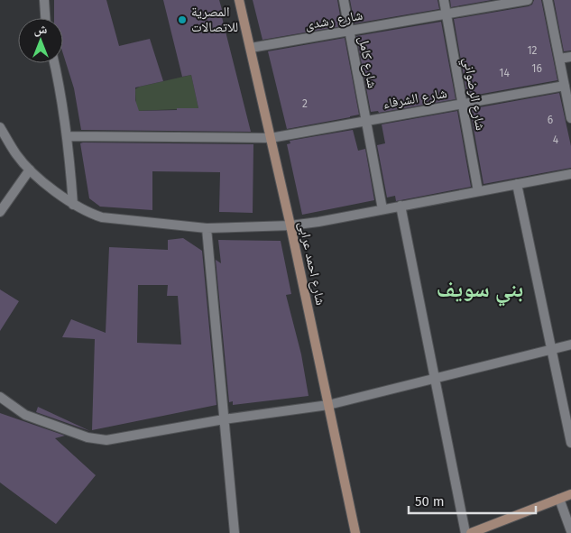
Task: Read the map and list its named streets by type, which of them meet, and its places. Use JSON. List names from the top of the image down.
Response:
{
  "streets": {
    "main road": ["شارع احمد عرابى"],
    "street": [
      "شارع رشدى",
      "شارع كامل",
      "شارع الرضواني",
      "شارع الشرفاء"
    ]
  },
  "crossings": [
    ["شارع رشدى", "شارع كامل"],
    ["شارع رشدى", "شارع الرضواني"],
    ["شارع رشدى", "شارع احمد عرابى"],
    ["شارع كامل", "شارع الشرفاء"],
    ["شارع الرضواني", "شارع الشرفاء"],
    ["شارع الشرفاء", "شارع احمد عرابى"]
  ],
  "districts": ["بني سويف"],
  "places": ["المصرية للاتصالات"],
  "house_numbers": [
    "12",
    "16",
    "14",
    "2",
    "6",
    "4"
  ],
  "scale_bar": "50 m",
  "north": "top"
}
